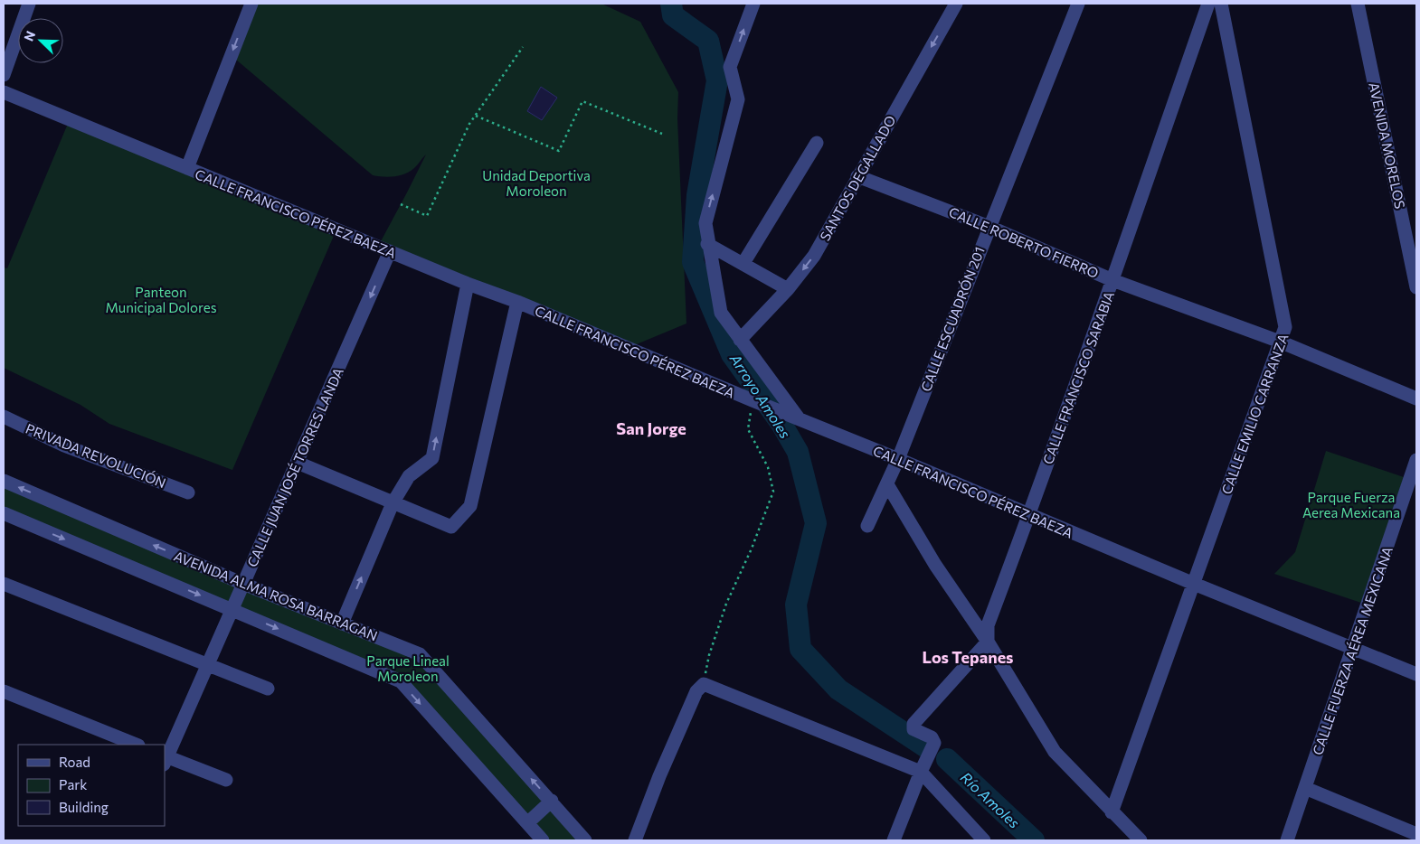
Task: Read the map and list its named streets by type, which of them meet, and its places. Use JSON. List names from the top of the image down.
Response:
{
  "streets": {
    "street": [
      "AVENIDA MORELOS",
      "SANTOS DEGALLADO",
      "CALLE FRANCISCO PÉREZ BAEZA",
      "CALLE ROBERTO FIERRO",
      "CALLE ESCUADRÓN 201",
      "CALLE FRANCISCO SARABIA",
      "CALLE EMILIO CARRANZA",
      "PRIVADA REVOLUCIÓN",
      "CALLE JUAN JOSÉ TORRES LANDA",
      "AVENIDA ALMA ROSA BARRAGAN",
      "CALLE FUERZA AÉREA MEXICANA"
    ]
  },
  "crossings": [
    ["SANTOS DEGALLADO", "CALLE ROBERTO FIERRO"],
    ["CALLE FRANCISCO PÉREZ BAEZA", "CALLE ESCUADRÓN 201"],
    ["CALLE FRANCISCO PÉREZ BAEZA", "CALLE FRANCISCO SARABIA"],
    ["CALLE FRANCISCO PÉREZ BAEZA", "CALLE EMILIO CARRANZA"],
    ["CALLE FRANCISCO PÉREZ BAEZA", "CALLE JUAN JOSÉ TORRES LANDA"],
    ["CALLE FRANCISCO PÉREZ BAEZA", "CALLE FUERZA AÉREA MEXICANA"],
    ["CALLE ROBERTO FIERRO", "CALLE ESCUADRÓN 201"],
    ["CALLE ROBERTO FIERRO", "CALLE FRANCISCO SARABIA"],
    ["CALLE ROBERTO FIERRO", "CALLE EMILIO CARRANZA"],
    ["CALLE JUAN JOSÉ TORRES LANDA", "AVENIDA ALMA ROSA BARRAGAN"]
  ],
  "districts": ["San Jorge", "Los Tepanes"],
  "water": ["Arroyo Amoles", "Río Amoles"],
  "parks": [
    "Unidad Deportiva Moroleon",
    "Panteon Municipal Dolores",
    "Parque Fuerza Aerea Mexicana",
    "Parque Lineal Moroleon"
  ],
  "legend": ["Road", "Park", "Building"],
  "north": "top left"
}
